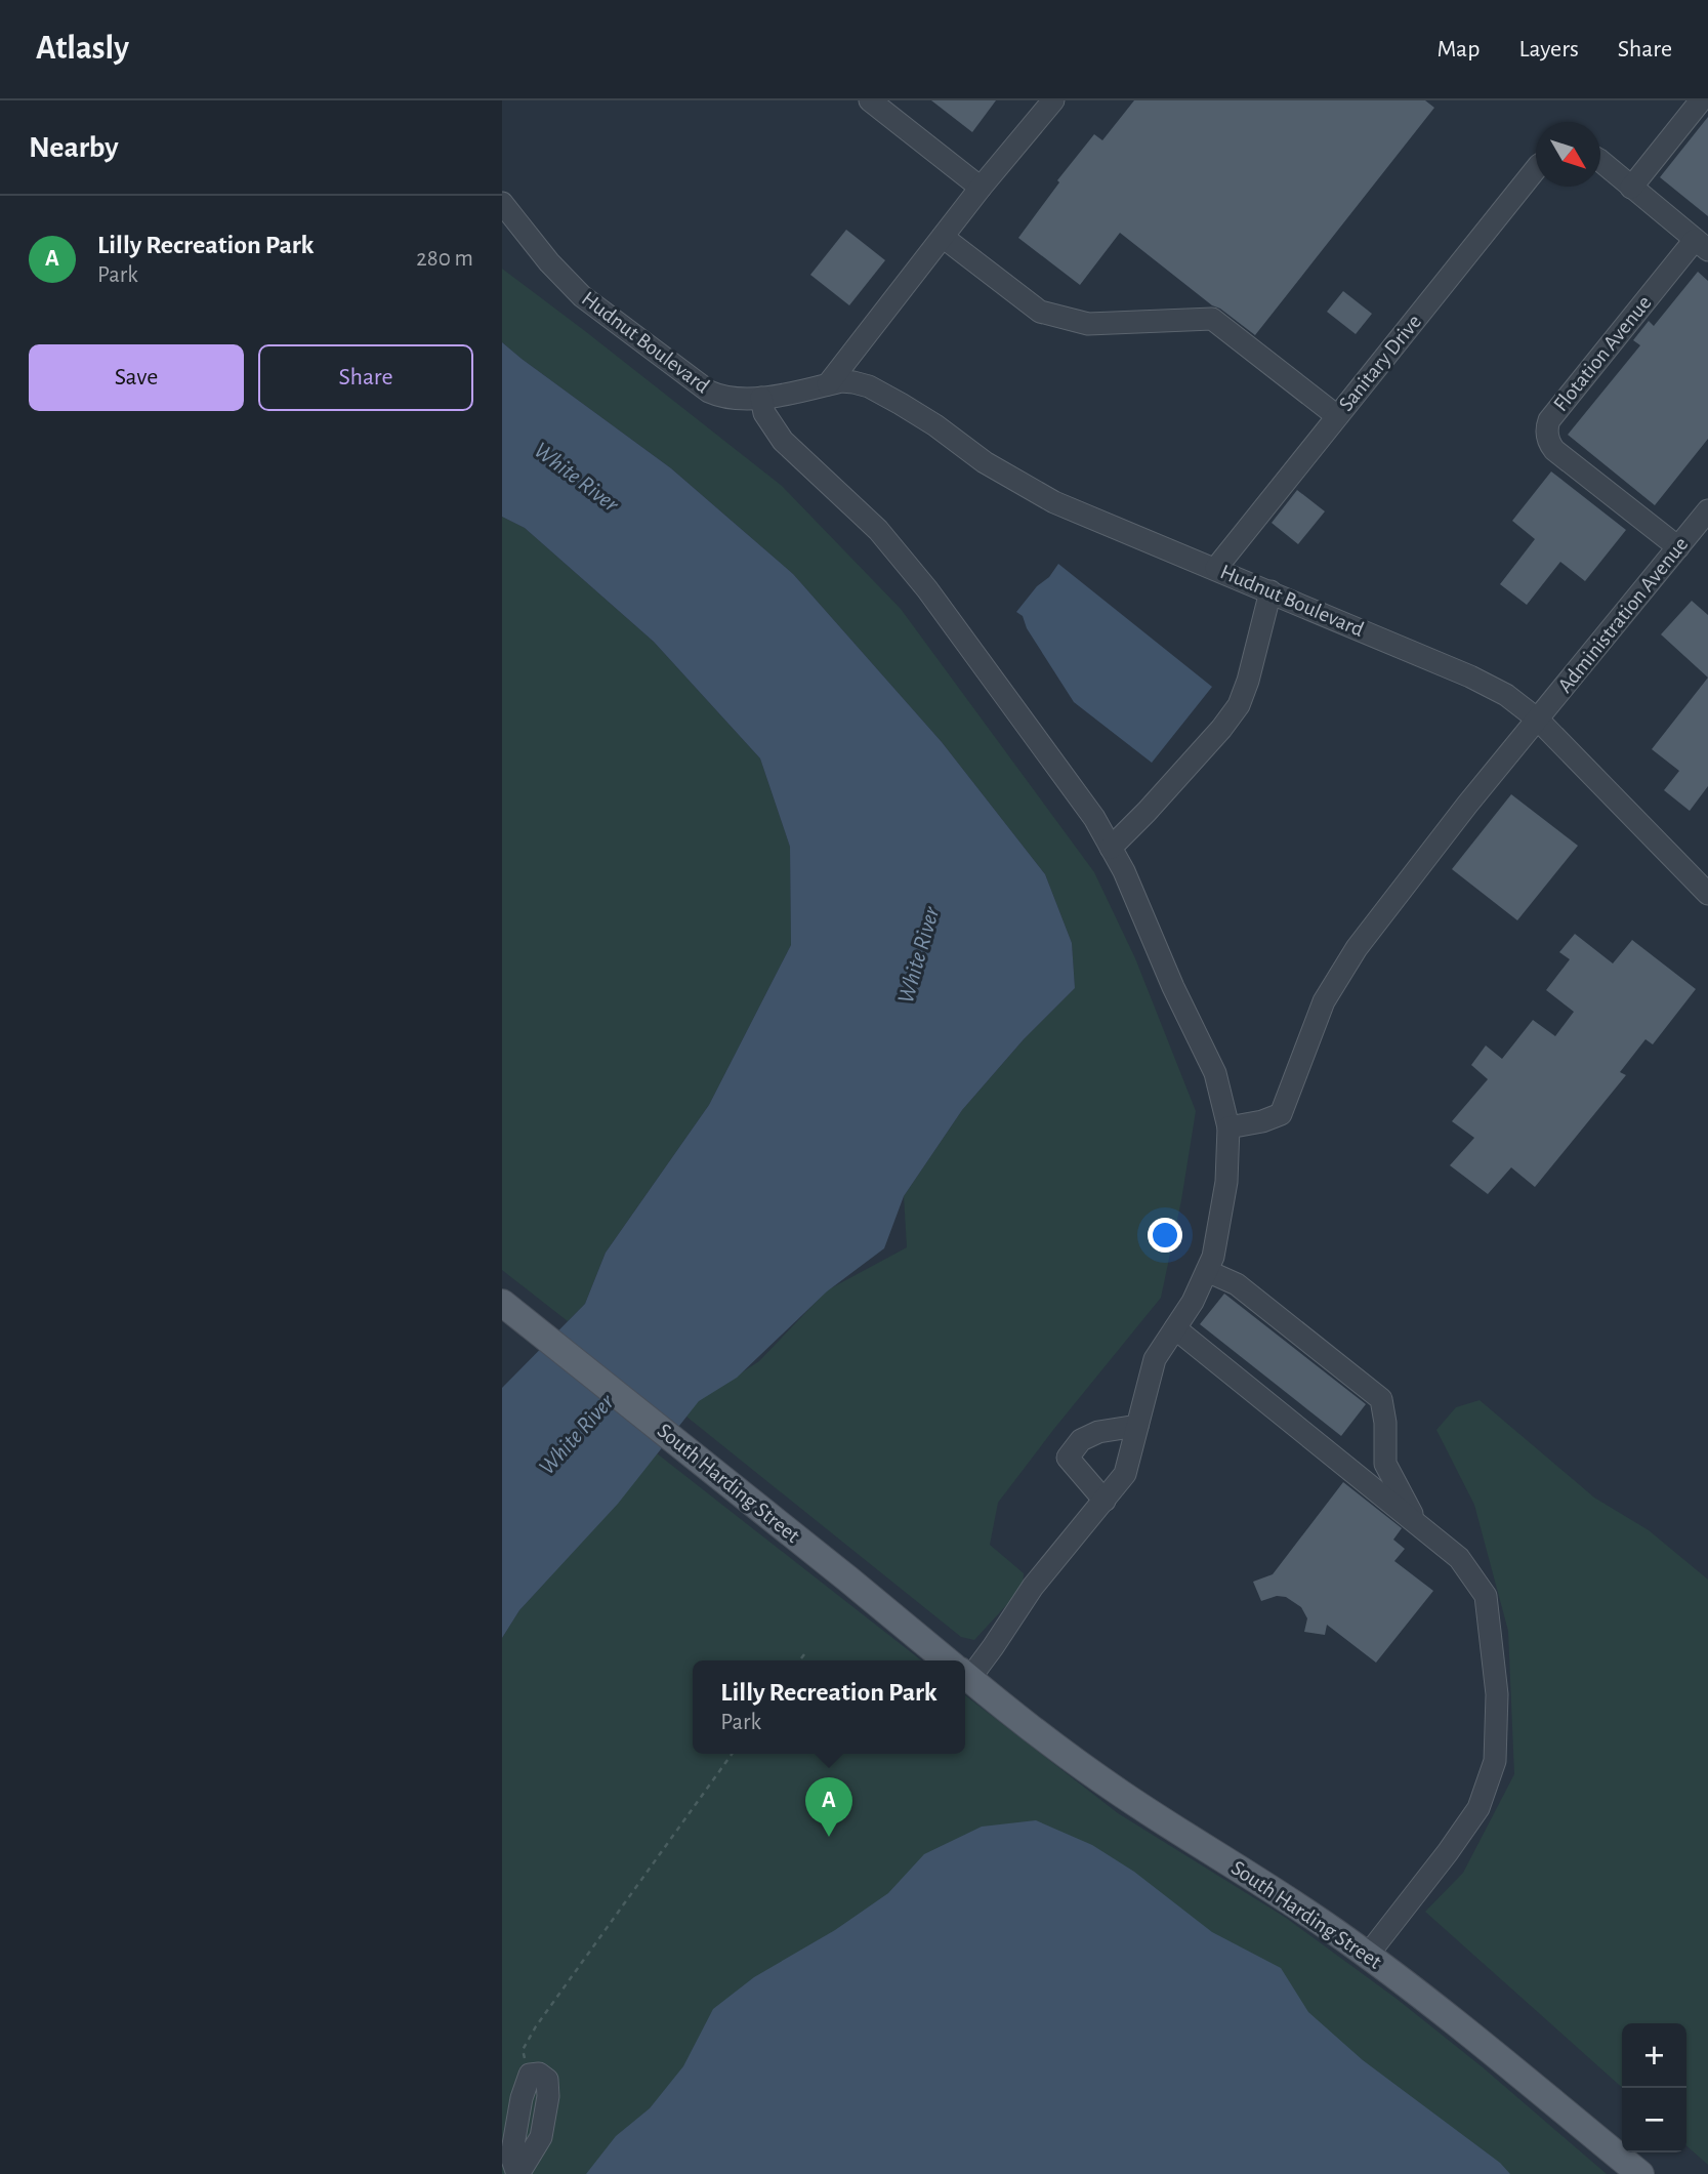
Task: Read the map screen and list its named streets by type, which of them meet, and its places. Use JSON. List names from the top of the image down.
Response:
{
  "streets": {
    "main road": ["South Harding Street"],
    "street": [
      "Hudnut Boulevard",
      "Flotation Avenue",
      "Sanitary Drive",
      "Administration Avenue"
    ]
  },
  "crossings": [
    ["Hudnut Boulevard", "Sanitary Drive"],
    ["Hudnut Boulevard", "Administration Avenue"],
    ["Flotation Avenue", "Administration Avenue"]
  ],
  "water": ["White River"],
  "north": "bottom right",
  "page": {
    "header": "Atlasly",
    "nav": ["Map", "Layers", "Share"],
    "heading": "Nearby",
    "list": [
      {
        "mark": "A",
        "name": "Lilly Recreation Park",
        "note": "Park",
        "value": "280 m"
      }
    ],
    "buttons": ["Save", "Share"],
    "popup": ["Lilly Recreation Park", "Park"],
    "pins": "A",
    "map_buttons": ["+", "−"]
  }
}
